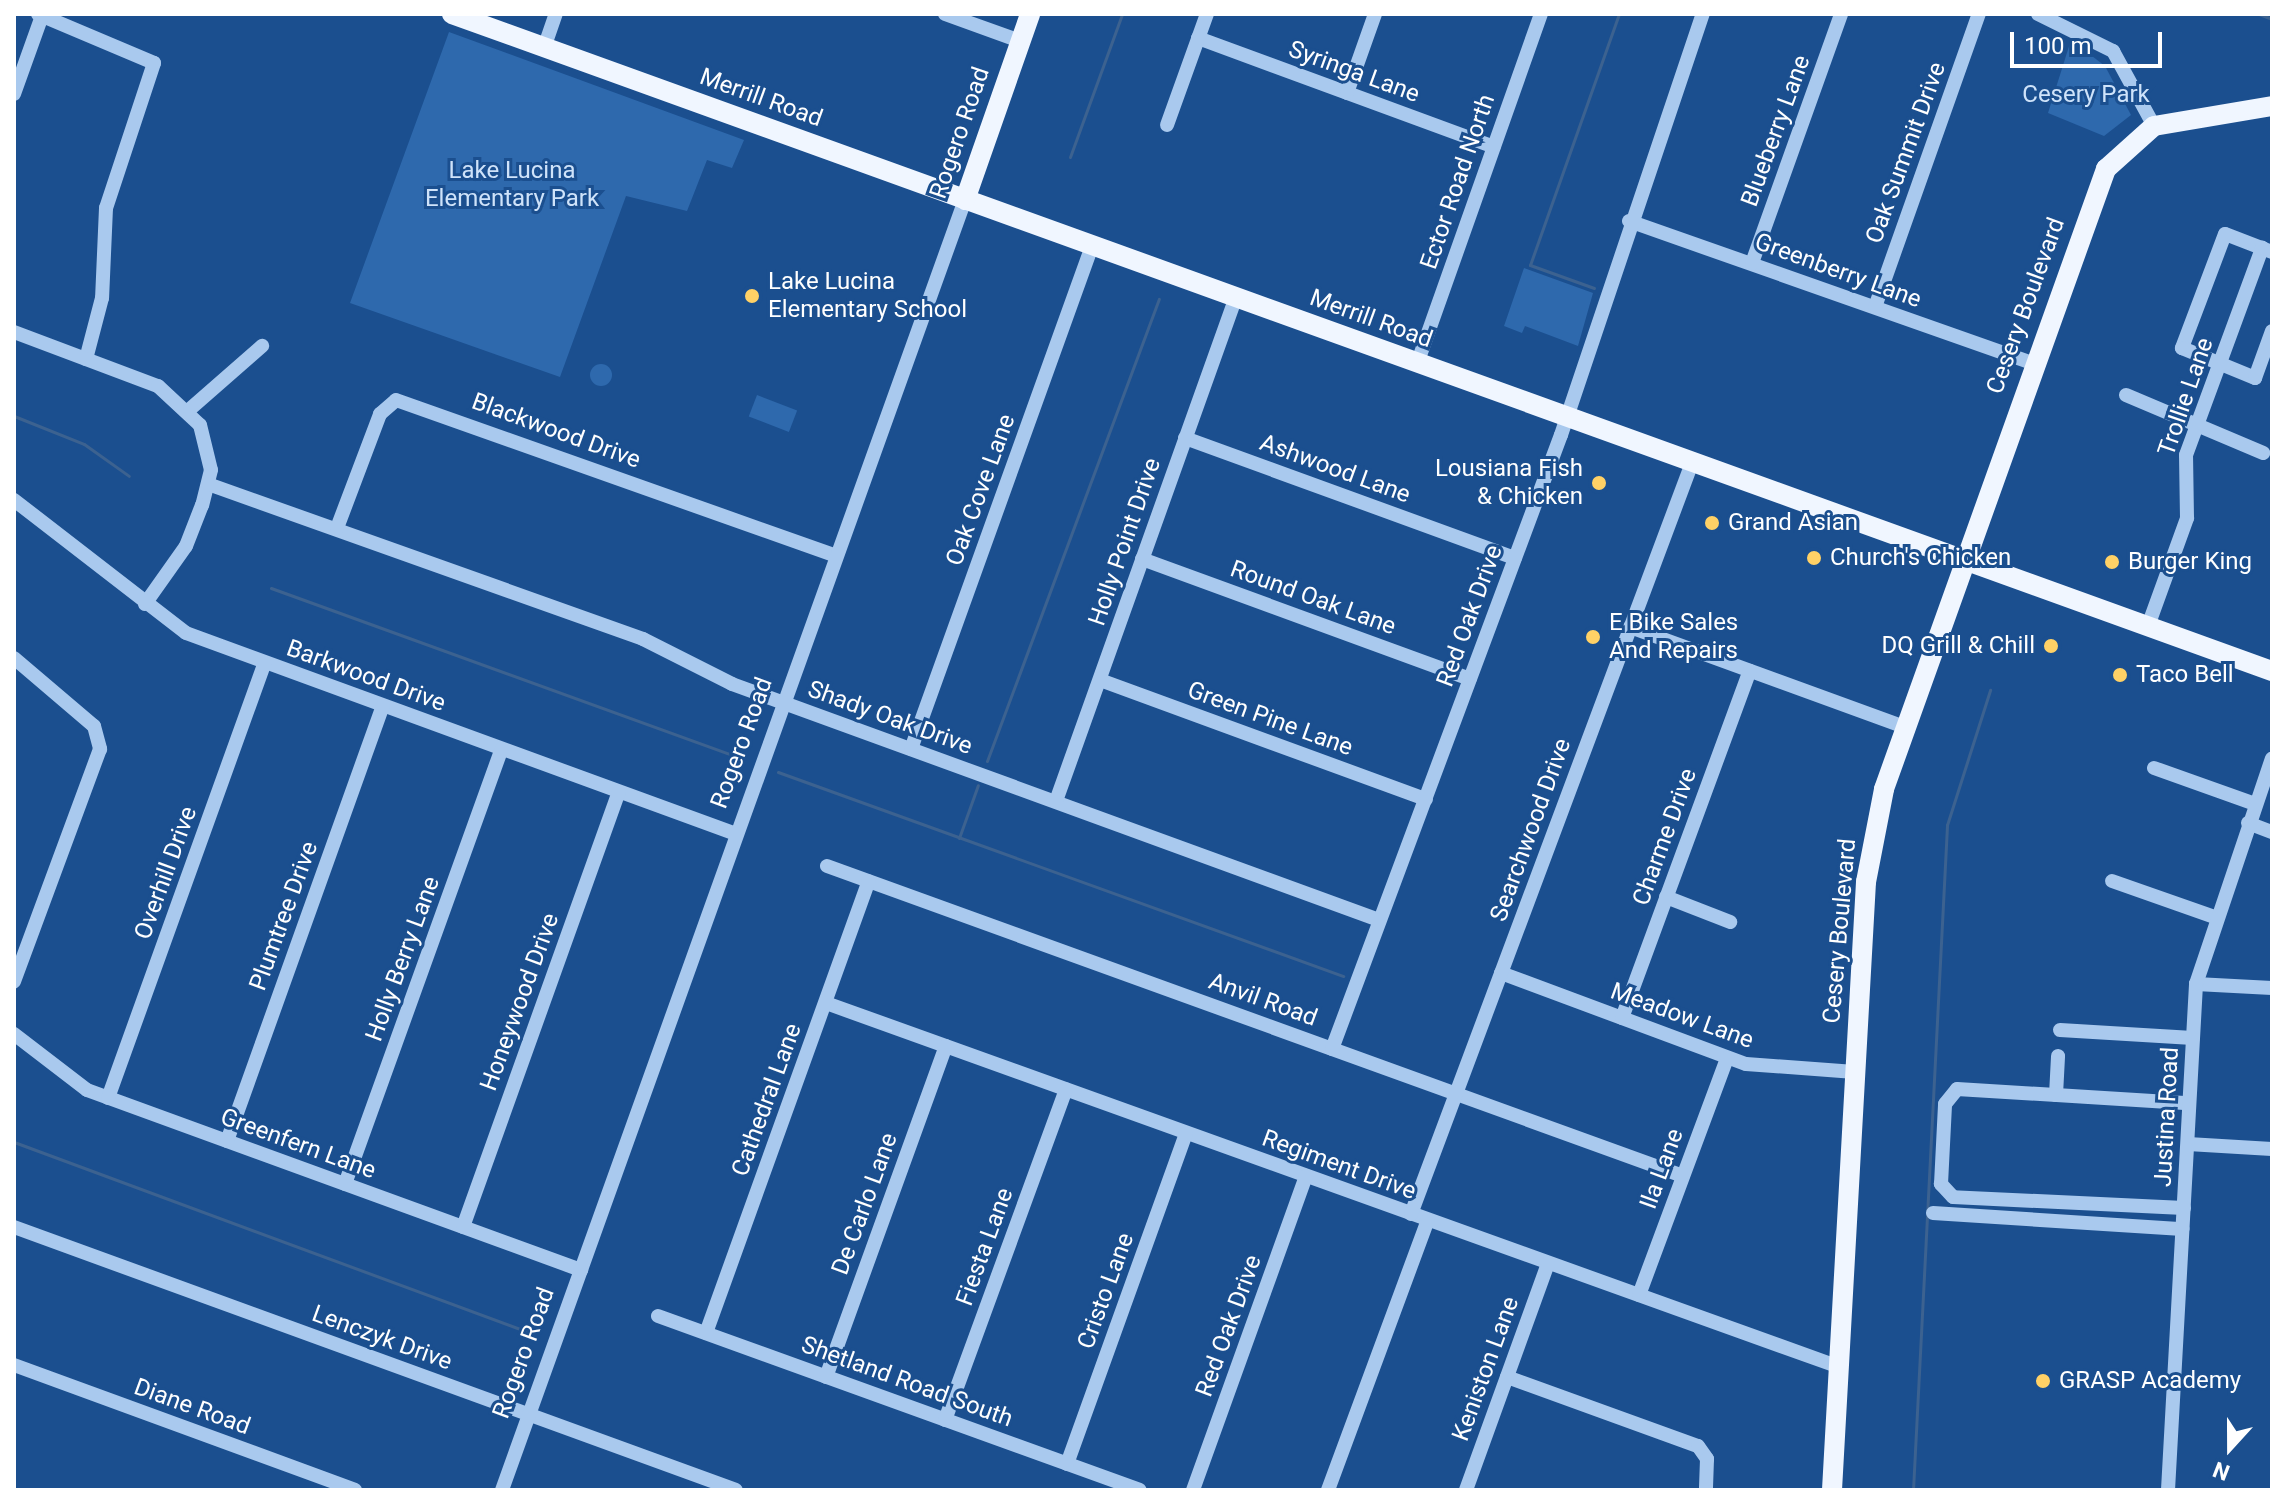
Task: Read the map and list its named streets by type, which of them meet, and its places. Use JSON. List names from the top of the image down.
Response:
{
  "streets": {
    "main road": ["Merrill Road", "Rogero Road", "Cesery Boulevard"],
    "street": [
      "Syringa Lane",
      "Blueberry Lane",
      "Oak Summit Drive",
      "Ector Road North",
      "Greenberry Lane",
      "Trollie Lane",
      "Blackwood Drive",
      "Ashwood Lane",
      "Oak Cove Lane",
      "Holly Point Drive",
      "Round Oak Lane",
      "Red Oak Drive",
      "Barkwood Drive",
      "Shady Oak Drive",
      "Green Pine Lane",
      "Searchwood Drive",
      "Charme Drive",
      "Overhill Drive",
      "Plumtree Drive",
      "Holly Berry Lane",
      "Anvil Road",
      "Honeywood Drive",
      "Meadow Lane",
      "Cathedral Lane",
      "Justina Road",
      "Greenfern Lane",
      "Regiment Drive",
      "Ila Lane",
      "De Carlo Lane",
      "Fiesta Lane",
      "Cristo Lane",
      "Lenczyk Drive",
      "Keniston Lane",
      "Shetland Road South",
      "Diane Road"
    ]
  },
  "crossings": [
    ["Syringa Lane", "Ector Road North"],
    ["Merrill Road", "Rogero Road"],
    ["Merrill Road", "Ector Road North"],
    ["Merrill Road", "Cesery Boulevard"],
    ["Merrill Road", "Trollie Lane"],
    ["Merrill Road", "Oak Cove Lane"],
    ["Merrill Road", "Holly Point Drive"],
    ["Merrill Road", "Red Oak Drive"],
    ["Merrill Road", "Searchwood Drive"],
    ["Blueberry Lane", "Greenberry Lane"],
    ["Rogero Road", "Blackwood Drive"],
    ["Rogero Road", "Barkwood Drive"],
    ["Rogero Road", "Shady Oak Drive"],
    ["Rogero Road", "Greenfern Lane"],
    ["Rogero Road", "Lenczyk Drive"],
    ["Oak Summit Drive", "Greenberry Lane"],
    ["Greenberry Lane", "Cesery Boulevard"],
    ["Greenberry Lane", "Red Oak Drive"],
    ["Cesery Boulevard", "Meadow Lane"],
    ["Cesery Boulevard", "Regiment Drive"],
    ["Blackwood Drive", "Shady Oak Drive"],
    ["Ashwood Lane", "Holly Point Drive"],
    ["Ashwood Lane", "Red Oak Drive"],
    ["Oak Cove Lane", "Shady Oak Drive"],
    ["Holly Point Drive", "Round Oak Lane"],
    ["Holly Point Drive", "Shady Oak Drive"],
    ["Holly Point Drive", "Green Pine Lane"],
    ["Round Oak Lane", "Red Oak Drive"],
    ["Red Oak Drive", "Shady Oak Drive"],
    ["Red Oak Drive", "Green Pine Lane"],
    ["Red Oak Drive", "Anvil Road"],
    ["Red Oak Drive", "Regiment Drive"],
    ["Barkwood Drive", "Overhill Drive"],
    ["Barkwood Drive", "Plumtree Drive"],
    ["Barkwood Drive", "Holly Berry Lane"],
    ["Barkwood Drive", "Honeywood Drive"],
    ["Searchwood Drive", "Anvil Road"],
    ["Searchwood Drive", "Meadow Lane"],
    ["Searchwood Drive", "Regiment Drive"],
    ["Charme Drive", "Meadow Lane"],
    ["Overhill Drive", "Greenfern Lane"],
    ["Plumtree Drive", "Greenfern Lane"],
    ["Holly Berry Lane", "Greenfern Lane"],
    ["Anvil Road", "Cathedral Lane"],
    ["Anvil Road", "Ila Lane"],
    ["Honeywood Drive", "Greenfern Lane"],
    ["Meadow Lane", "Ila Lane"],
    ["Cathedral Lane", "Regiment Drive"],
    ["Cathedral Lane", "Shetland Road South"],
    ["Regiment Drive", "Ila Lane"],
    ["Regiment Drive", "De Carlo Lane"],
    ["Regiment Drive", "Fiesta Lane"],
    ["Regiment Drive", "Cristo Lane"],
    ["Regiment Drive", "Keniston Lane"],
    ["De Carlo Lane", "Shetland Road South"],
    ["Fiesta Lane", "Shetland Road South"],
    ["Cristo Lane", "Shetland Road South"]
  ],
  "parks": ["Cesery Park", "Lake Lucina Elementary Park"],
  "places": [
    "Lake Lucina Elementary School",
    "Lousiana Fish & Chicken",
    "Grand Asian",
    "Church's Chicken",
    "Burger King",
    "E Bike Sales And Repairs",
    "DQ Grill & Chill",
    "Taco Bell",
    "GRASP Academy"
  ],
  "scale_bar": "100 m",
  "north": "bottom"
}
